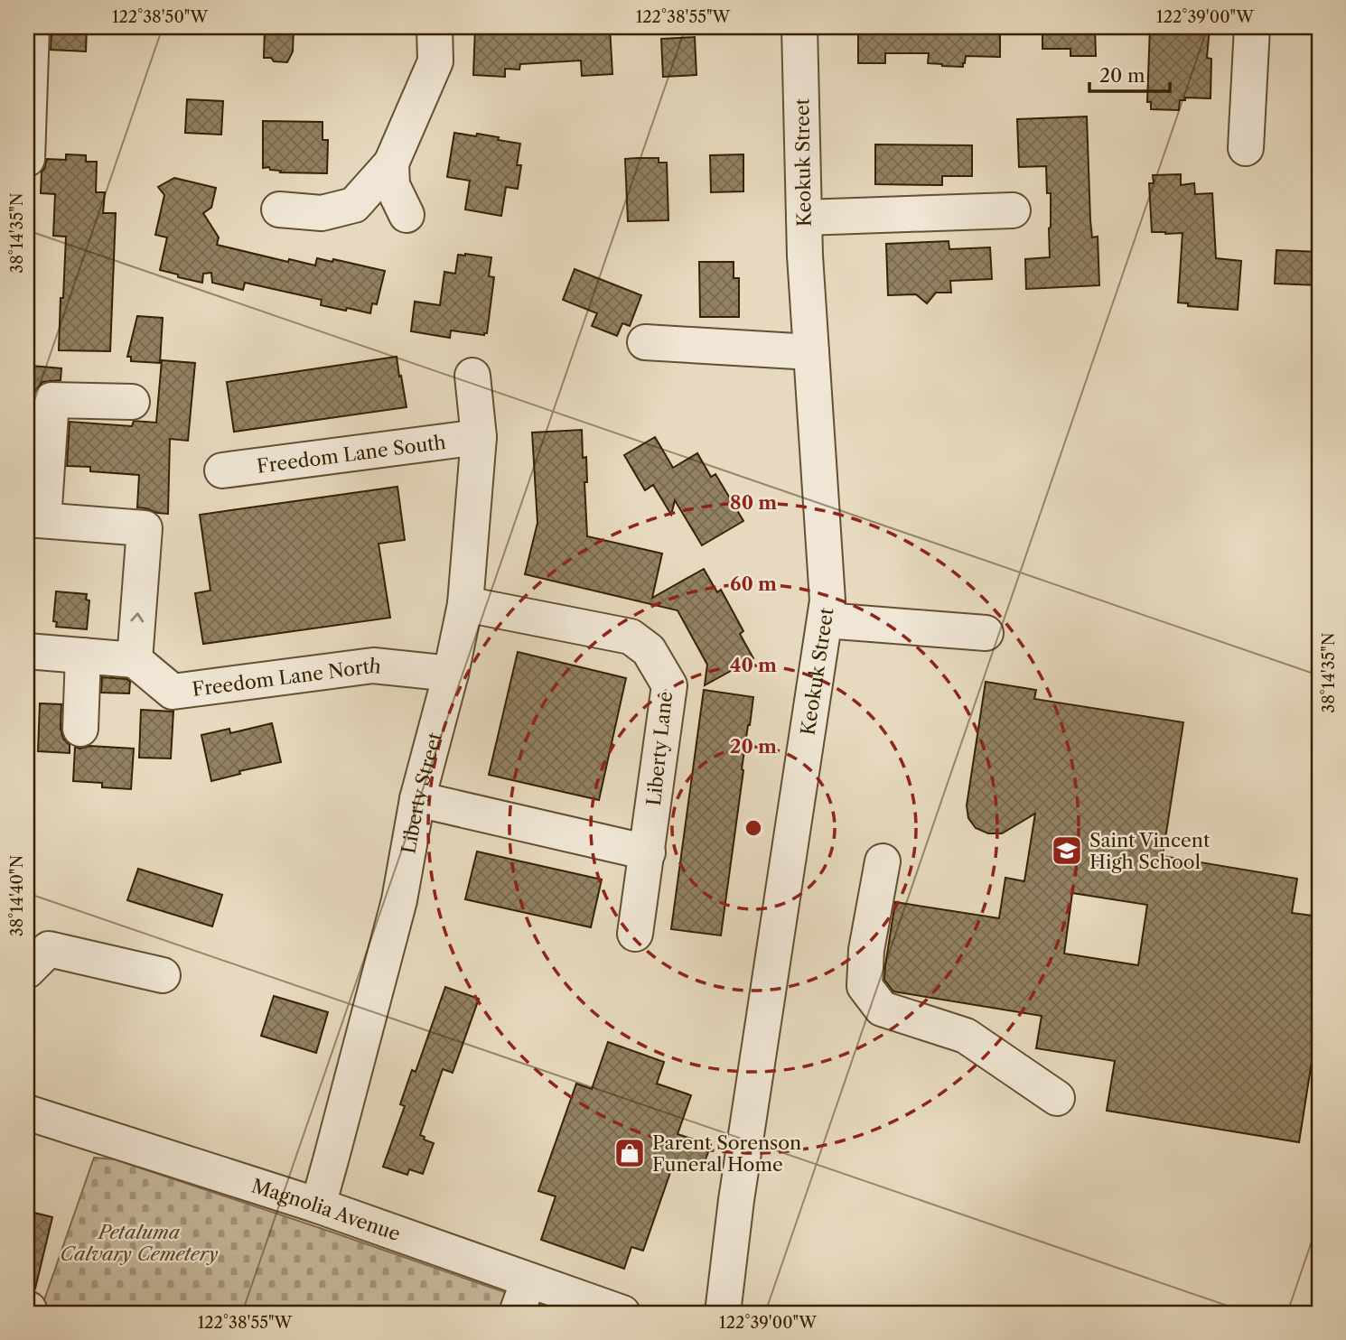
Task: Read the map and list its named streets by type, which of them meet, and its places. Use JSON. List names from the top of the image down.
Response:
{
  "streets": {
    "street": [
      "Keokuk Street",
      "Freedom Lane South",
      "Freedom Lane North",
      "Liberty Lane",
      "Liberty Street",
      "Magnolia Avenue"
    ]
  },
  "crossings": [
    ["Freedom Lane South", "Liberty Street"],
    ["Freedom Lane North", "Liberty Street"],
    ["Liberty Lane", "Liberty Street"],
    ["Liberty Street", "Magnolia Avenue"]
  ],
  "parks": ["Petaluma Calvary Cemetery"],
  "places": {
    "school or university": ["Saint Vincent High School"],
    "shop": ["Parent Sorenson Funeral Home"]
  },
  "scale_bar": "20 m",
  "coordinates": [
    "122°38'50\"W",
    "122°38'55\"W",
    "122°39'00\"W",
    "38°14'35\"N",
    "38°14'40\"N"
  ],
  "rings": [
    "80 m",
    "60 m",
    "40 m",
    "20 m"
  ]
}
